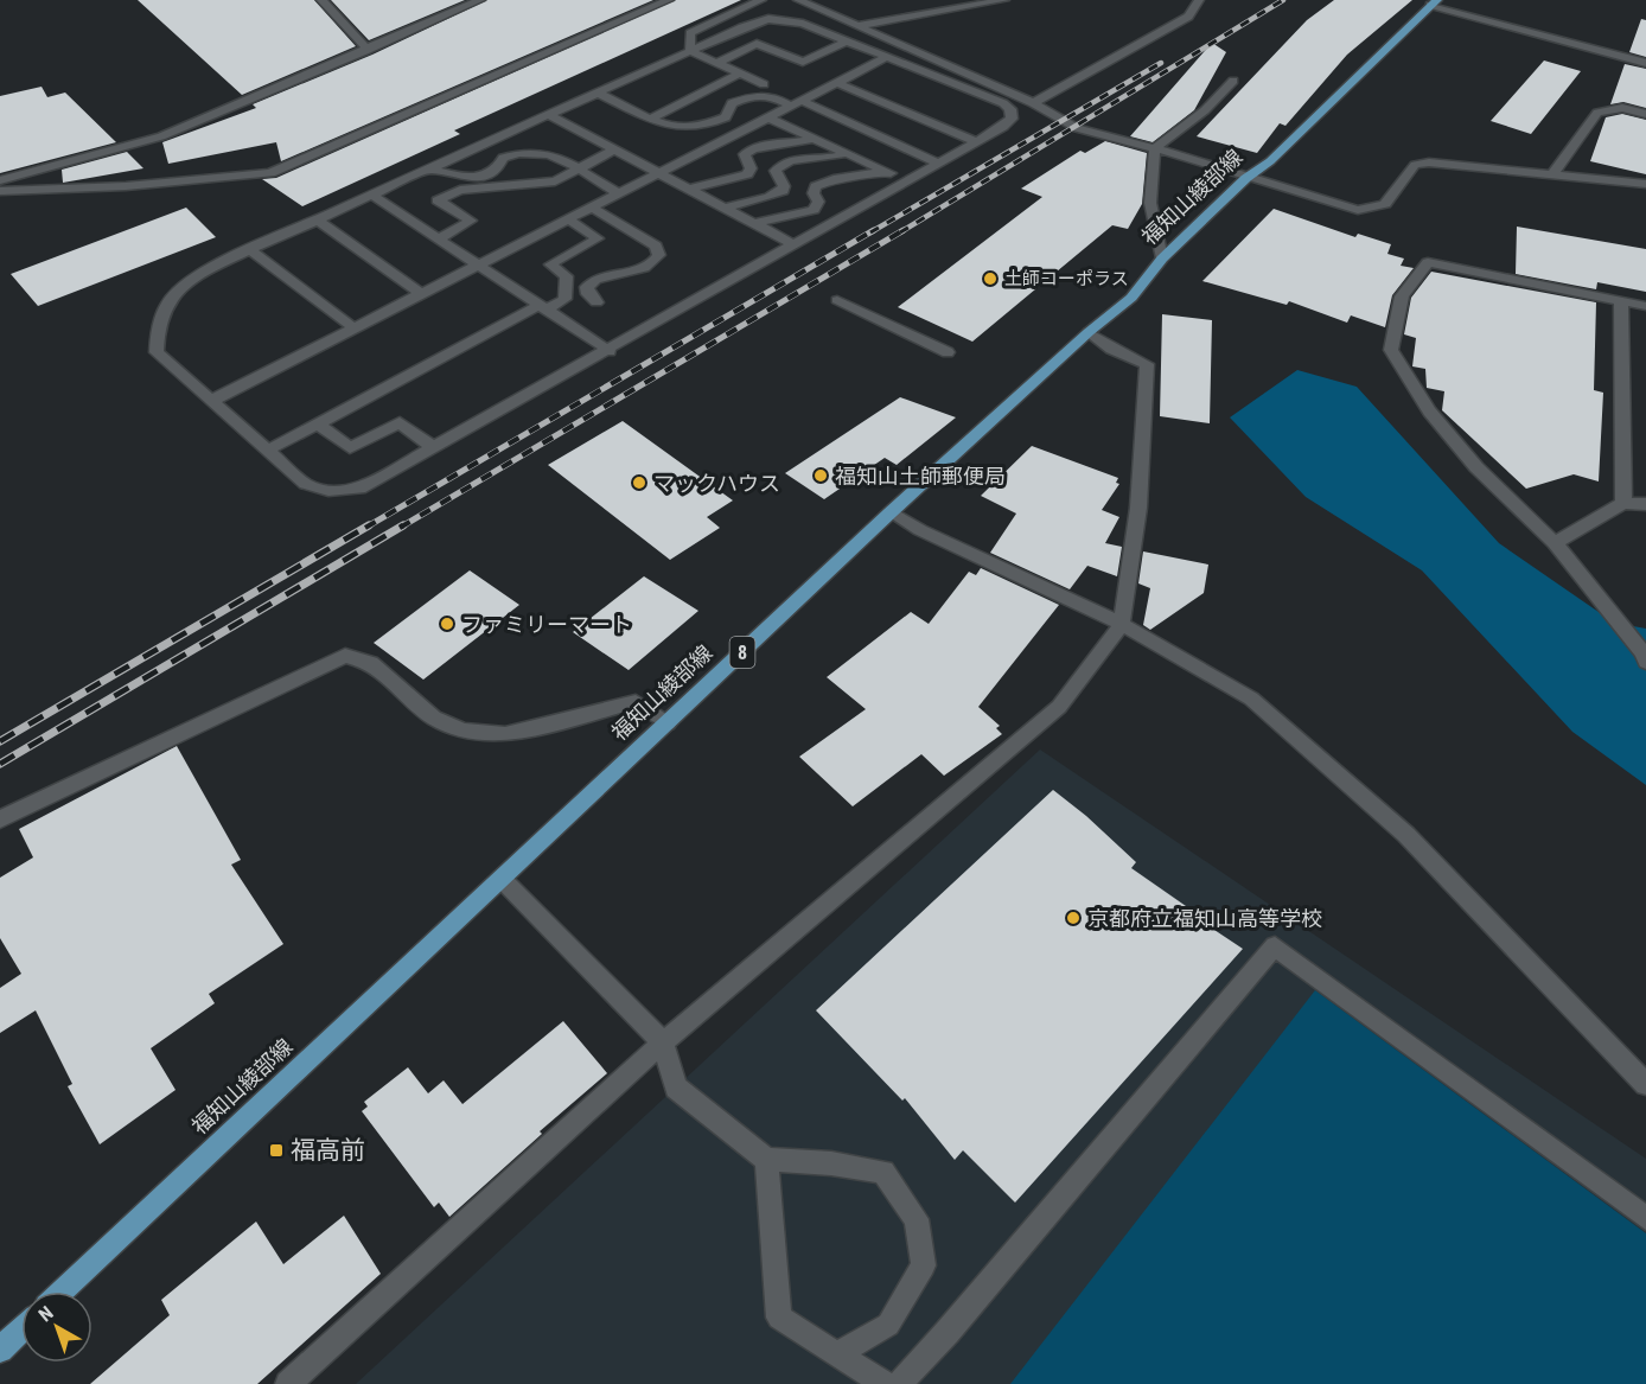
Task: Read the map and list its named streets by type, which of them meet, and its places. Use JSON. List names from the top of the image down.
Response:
{
  "streets": {
    "main road": ["福知山綾部線", "8"]
  },
  "places": {
    "other": [
      "土師コーポラス",
      "福知山土師郵便局",
      "マックハウス",
      "ファミリーマート",
      "京都府立福知山高等学校"
    ],
    "transit": ["福高前"]
  },
  "north": "top left"
}
